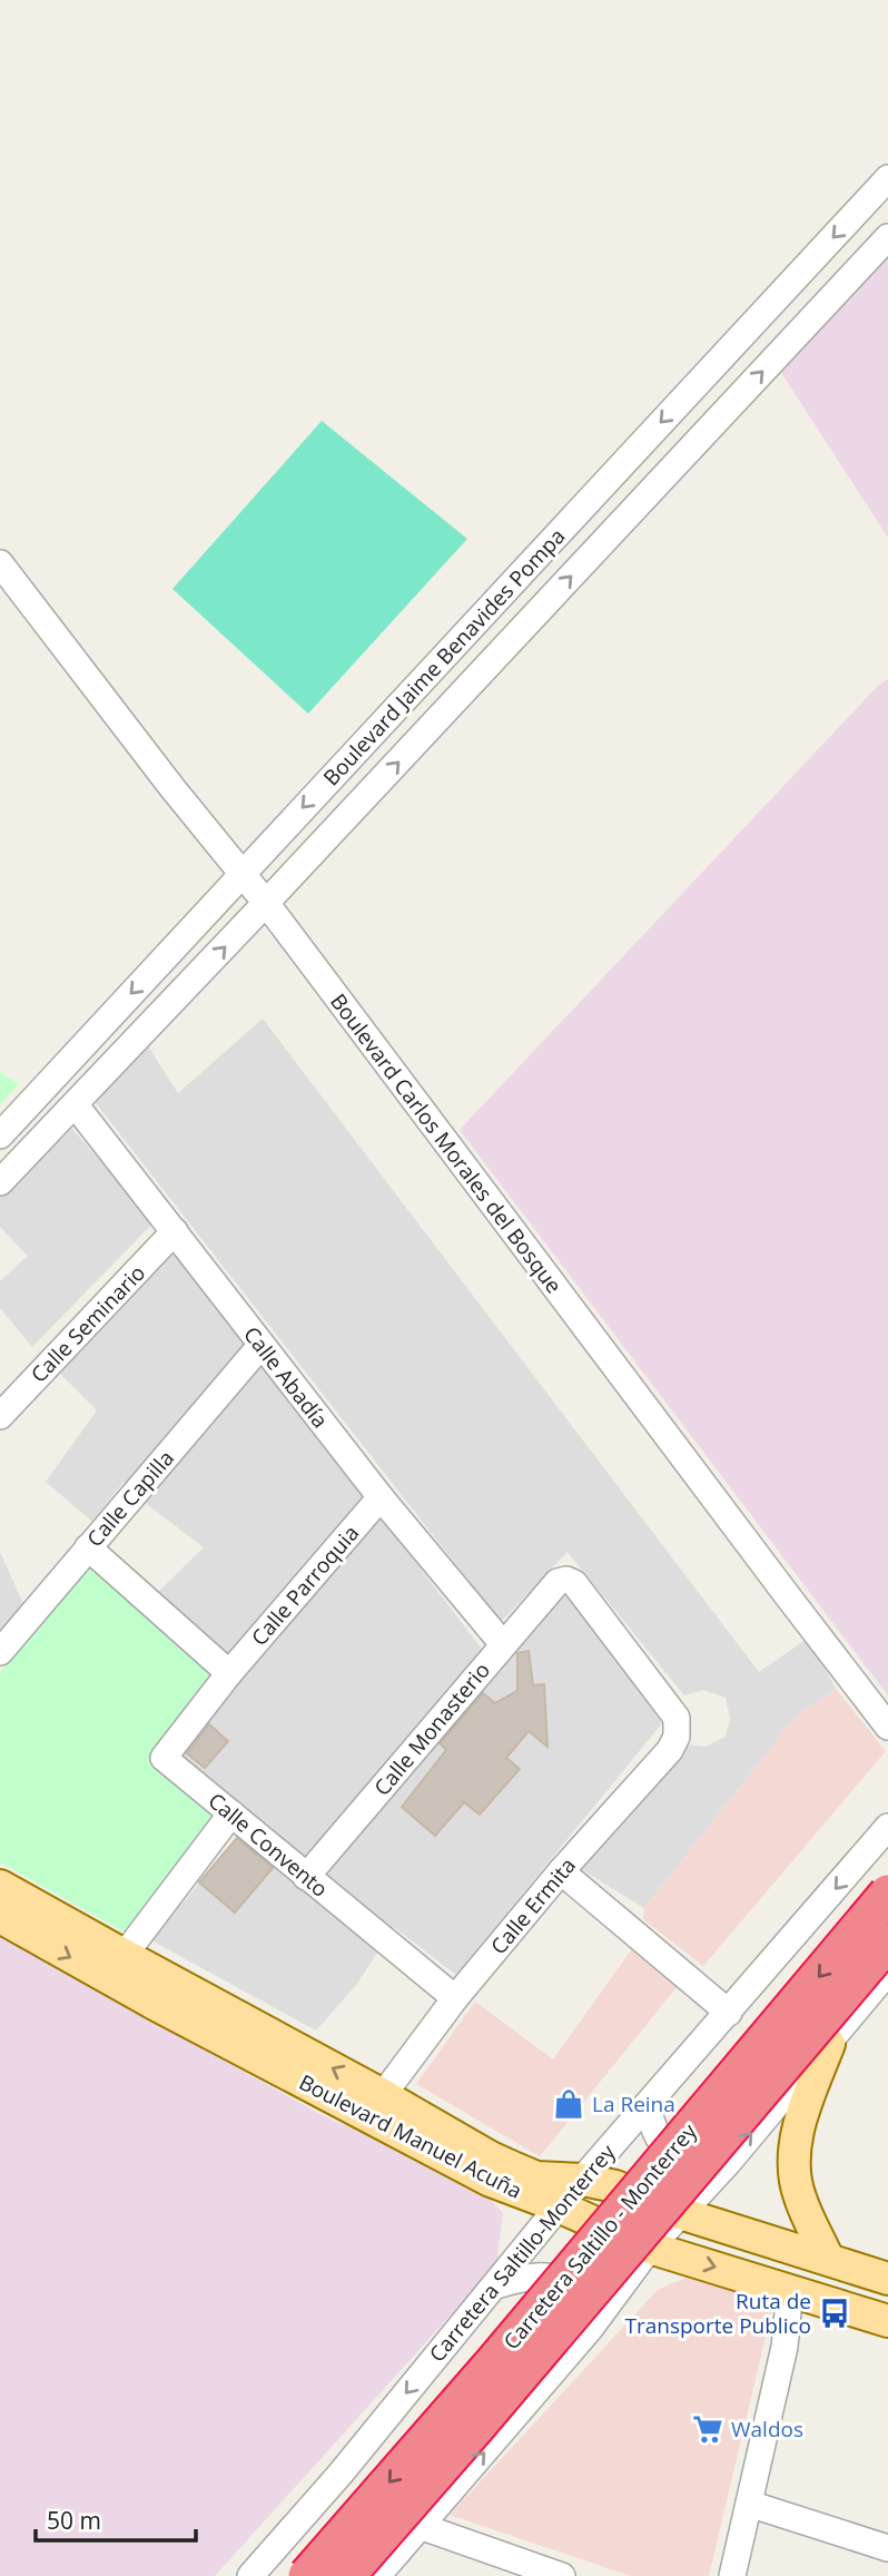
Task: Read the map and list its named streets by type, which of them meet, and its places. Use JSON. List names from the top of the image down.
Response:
{
  "streets": {
    "highway": ["Carretera Saltillo - Monterrey"],
    "main road": ["Boulevard Manuel Acuña"],
    "street": [
      "Boulevard Jaime Benavides Pompa",
      "Boulevard Carlos Morales del Bosque",
      "Calle Seminario",
      "Calle Abadía",
      "Calle Capilla",
      "Calle Parroquia",
      "Calle Monasterio",
      "Calle Convento",
      "Calle Ermita",
      "Carretera Saltillo-Monterrey"
    ]
  },
  "crossings": [
    ["Boulevard Jaime Benavides Pompa", "Boulevard Carlos Morales del Bosque"],
    ["Boulevard Jaime Benavides Pompa", "Calle Abadía"],
    ["Calle Seminario", "Calle Abadía"],
    ["Calle Abadía", "Calle Capilla"],
    ["Calle Abadía", "Calle Parroquia"],
    ["Calle Abadía", "Calle Monasterio"],
    ["Calle Parroquia", "Calle Convento"],
    ["Calle Monasterio", "Calle Convento"],
    ["Calle Monasterio", "Calle Ermita"],
    ["Calle Convento", "Calle Ermita"],
    ["Calle Ermita", "Boulevard Manuel Acuña"],
    ["Boulevard Manuel Acuña", "Carretera Saltillo-Monterrey"]
  ],
  "places": {
    "shop": ["La Reina"],
    "bus stop": ["Ruta de Transporte Publico"],
    "supermarket": ["Waldos"]
  },
  "scale_bar": "50 m"
}
